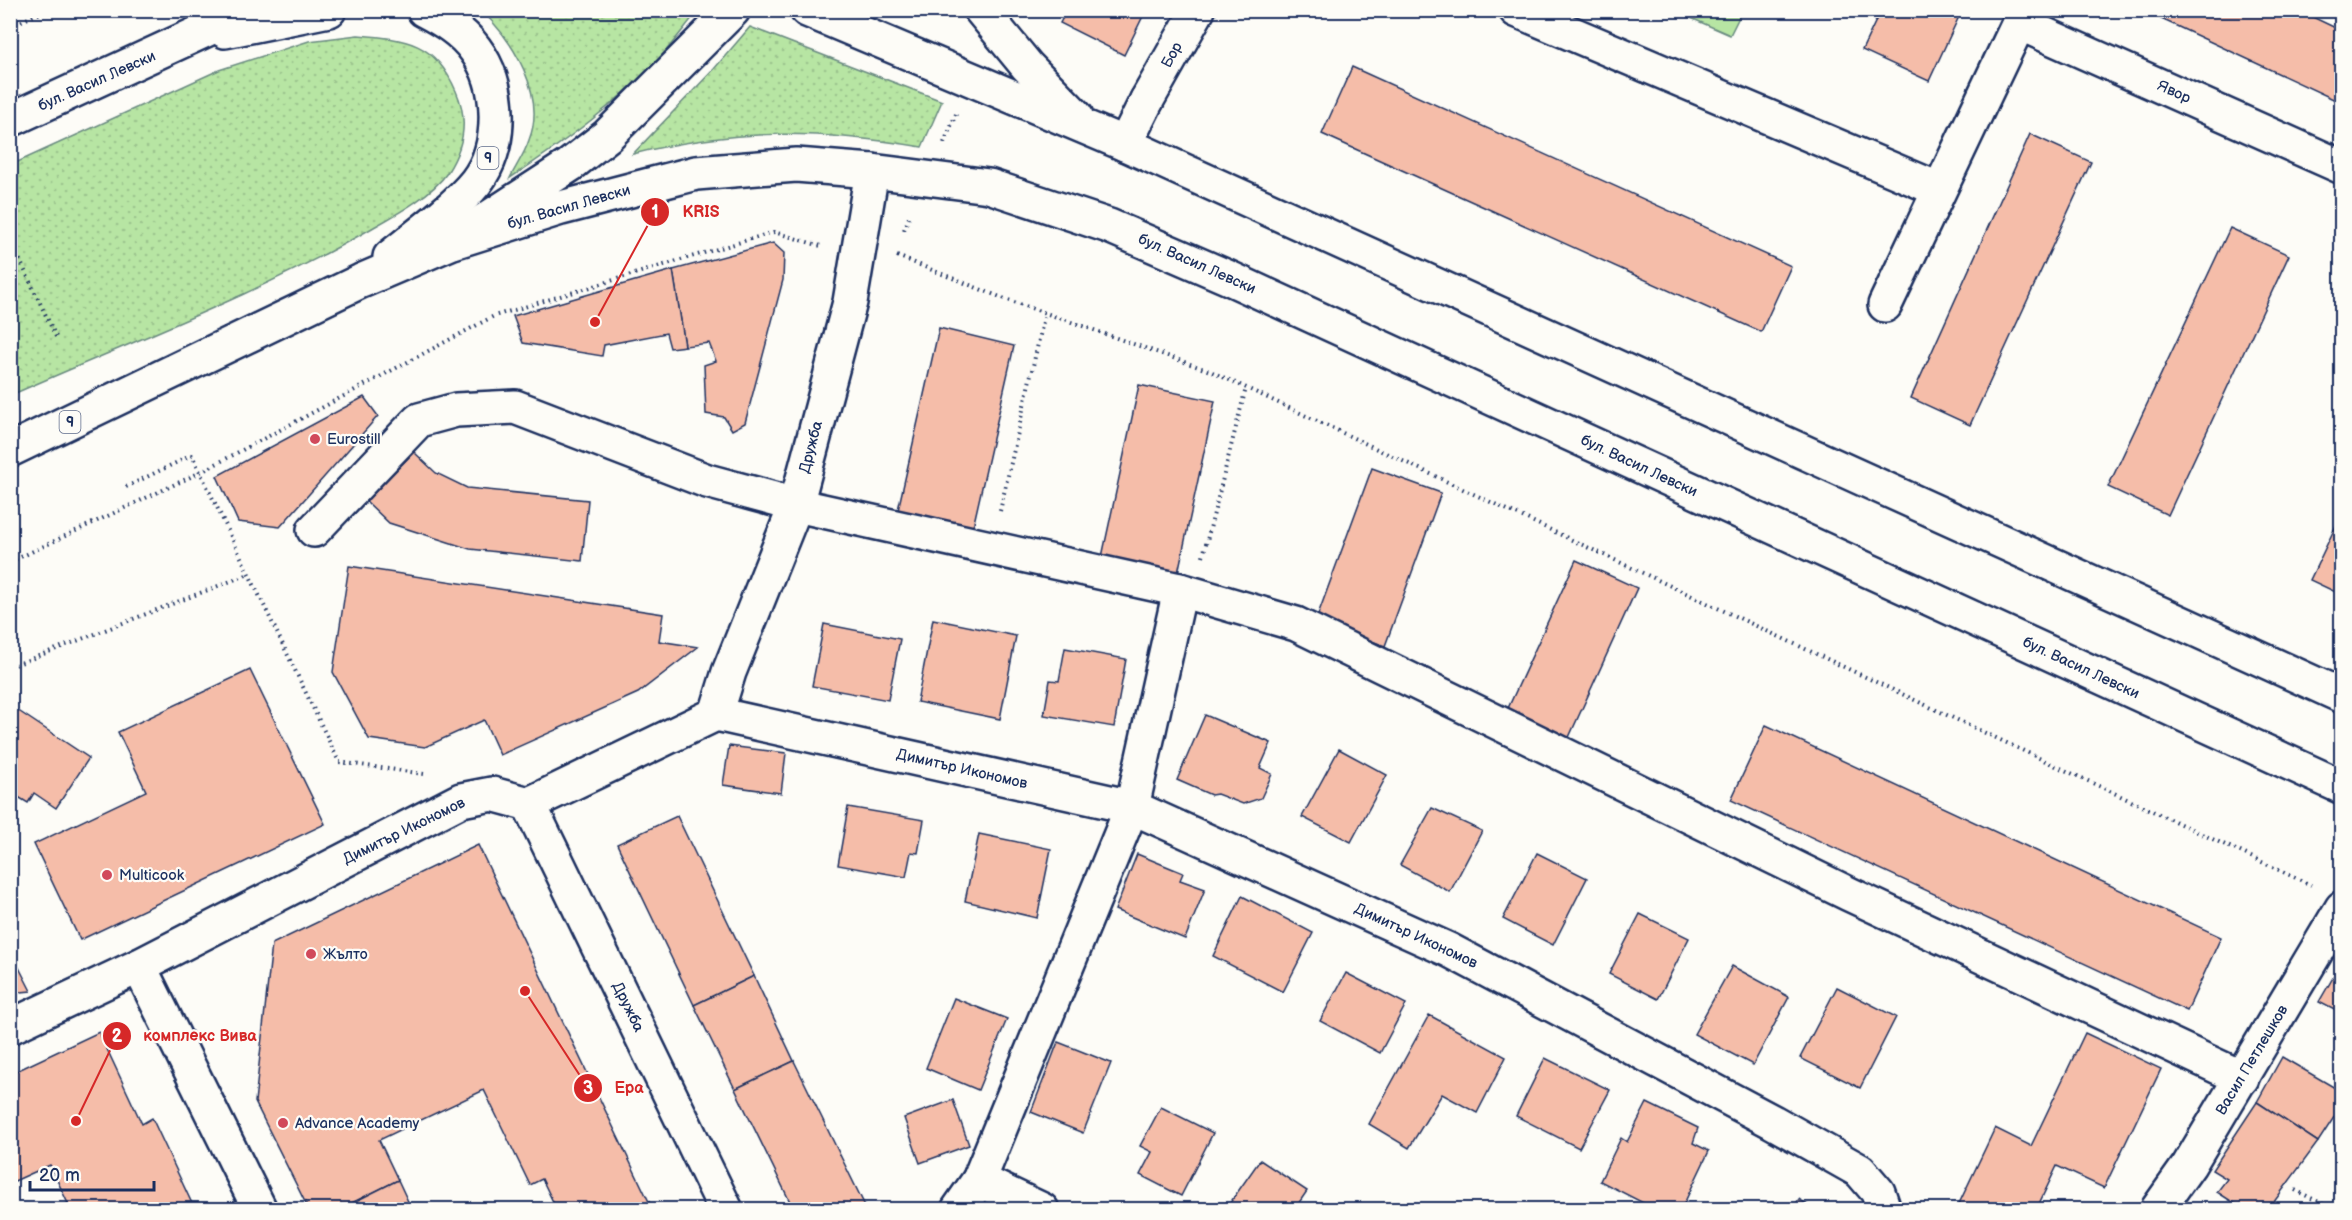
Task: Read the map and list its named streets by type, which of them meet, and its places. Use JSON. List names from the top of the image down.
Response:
{
  "streets": {
    "main road": [
      "Бор",
      "бул. Васил Левски",
      "Явор",
      "9",
      "Дружба",
      "Димитър Икономов",
      "Васил Петлешков"
    ]
  },
  "crossings": [
    ["бул. Васил Левски", "9"],
    ["бул. Васил Левски", "Дружба"],
    ["Дружба", "Димитър Икономов"]
  ],
  "places": [
    "KRIS",
    "Eurostill",
    "Multicook",
    "Жълто",
    "Ера",
    "комплекс Вива",
    "Advance Academy"
  ],
  "scale_bar": "20 m"
}
